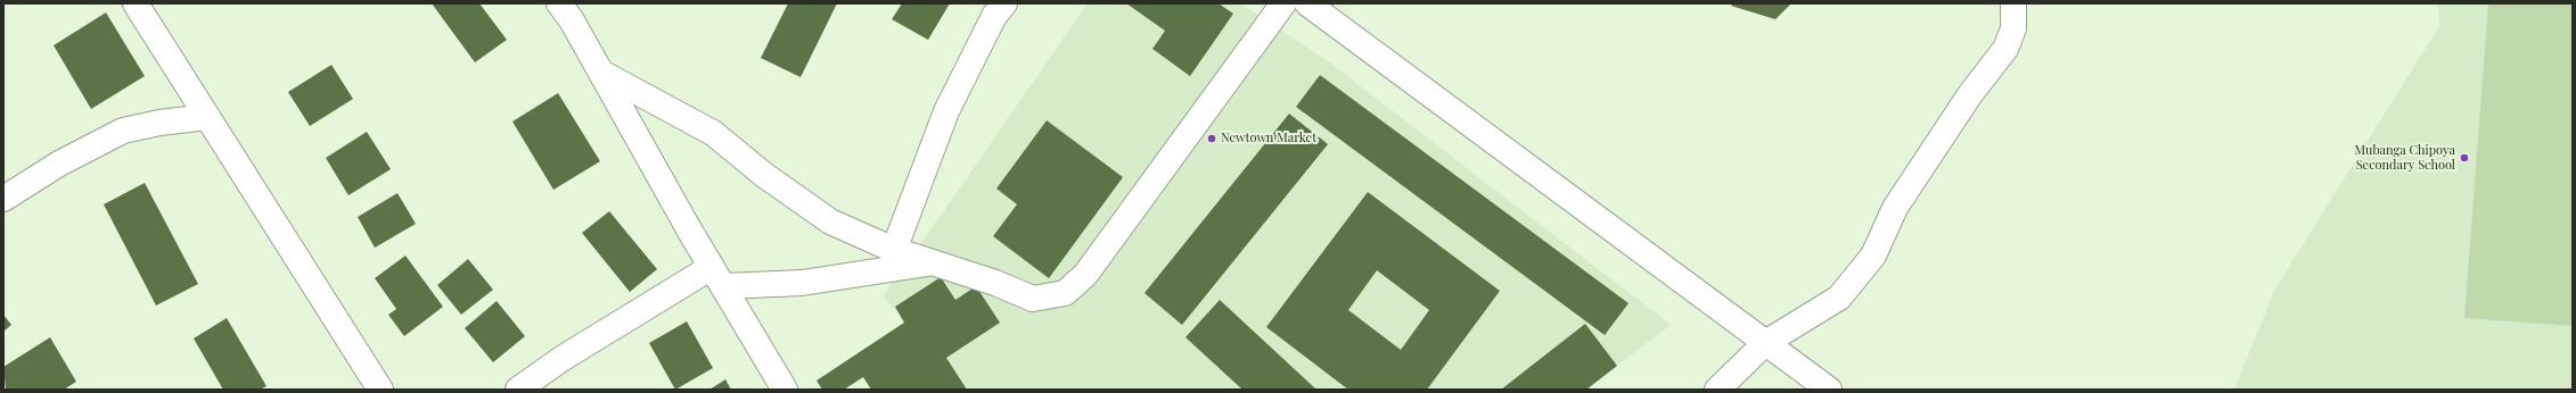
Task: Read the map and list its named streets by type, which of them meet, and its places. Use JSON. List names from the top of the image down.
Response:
{
  "places": ["Newtown Market", "Mubanga Chipoya Secondary School"]
}
